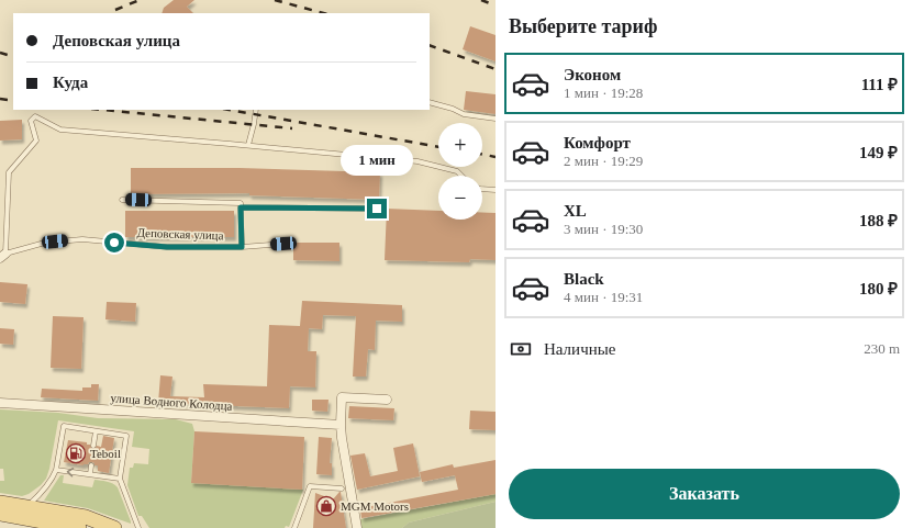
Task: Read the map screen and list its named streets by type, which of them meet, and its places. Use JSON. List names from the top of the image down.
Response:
{
  "streets": {
    "street": ["улица Водного Колодца"],
    "lane": ["Деповская улица"]
  },
  "places": {
    "fuel station": ["Teboil"],
    "shop": ["MGM Motors"]
  },
  "page": {
    "heading": "Выберите тариф",
    "banner": ["Деповская улица", "Куда"],
    "list": [
      {
        "name": "Эконом",
        "note": "1 мин · 19:28",
        "value": "111 ₽"
      },
      {
        "name": "Комфорт",
        "note": "2 мин · 19:29",
        "value": "149 ₽"
      },
      {
        "name": "XL",
        "note": "3 мин · 19:30",
        "value": "188 ₽"
      },
      {
        "name": "Black",
        "note": "4 мин · 19:31",
        "value": "180 ₽"
      }
    ],
    "map_buttons": ["+", "−"],
    "bubble": "1 мин",
    "pay": ["Наличные", "230 m"],
    "buttons": "Заказать"
  }
}
